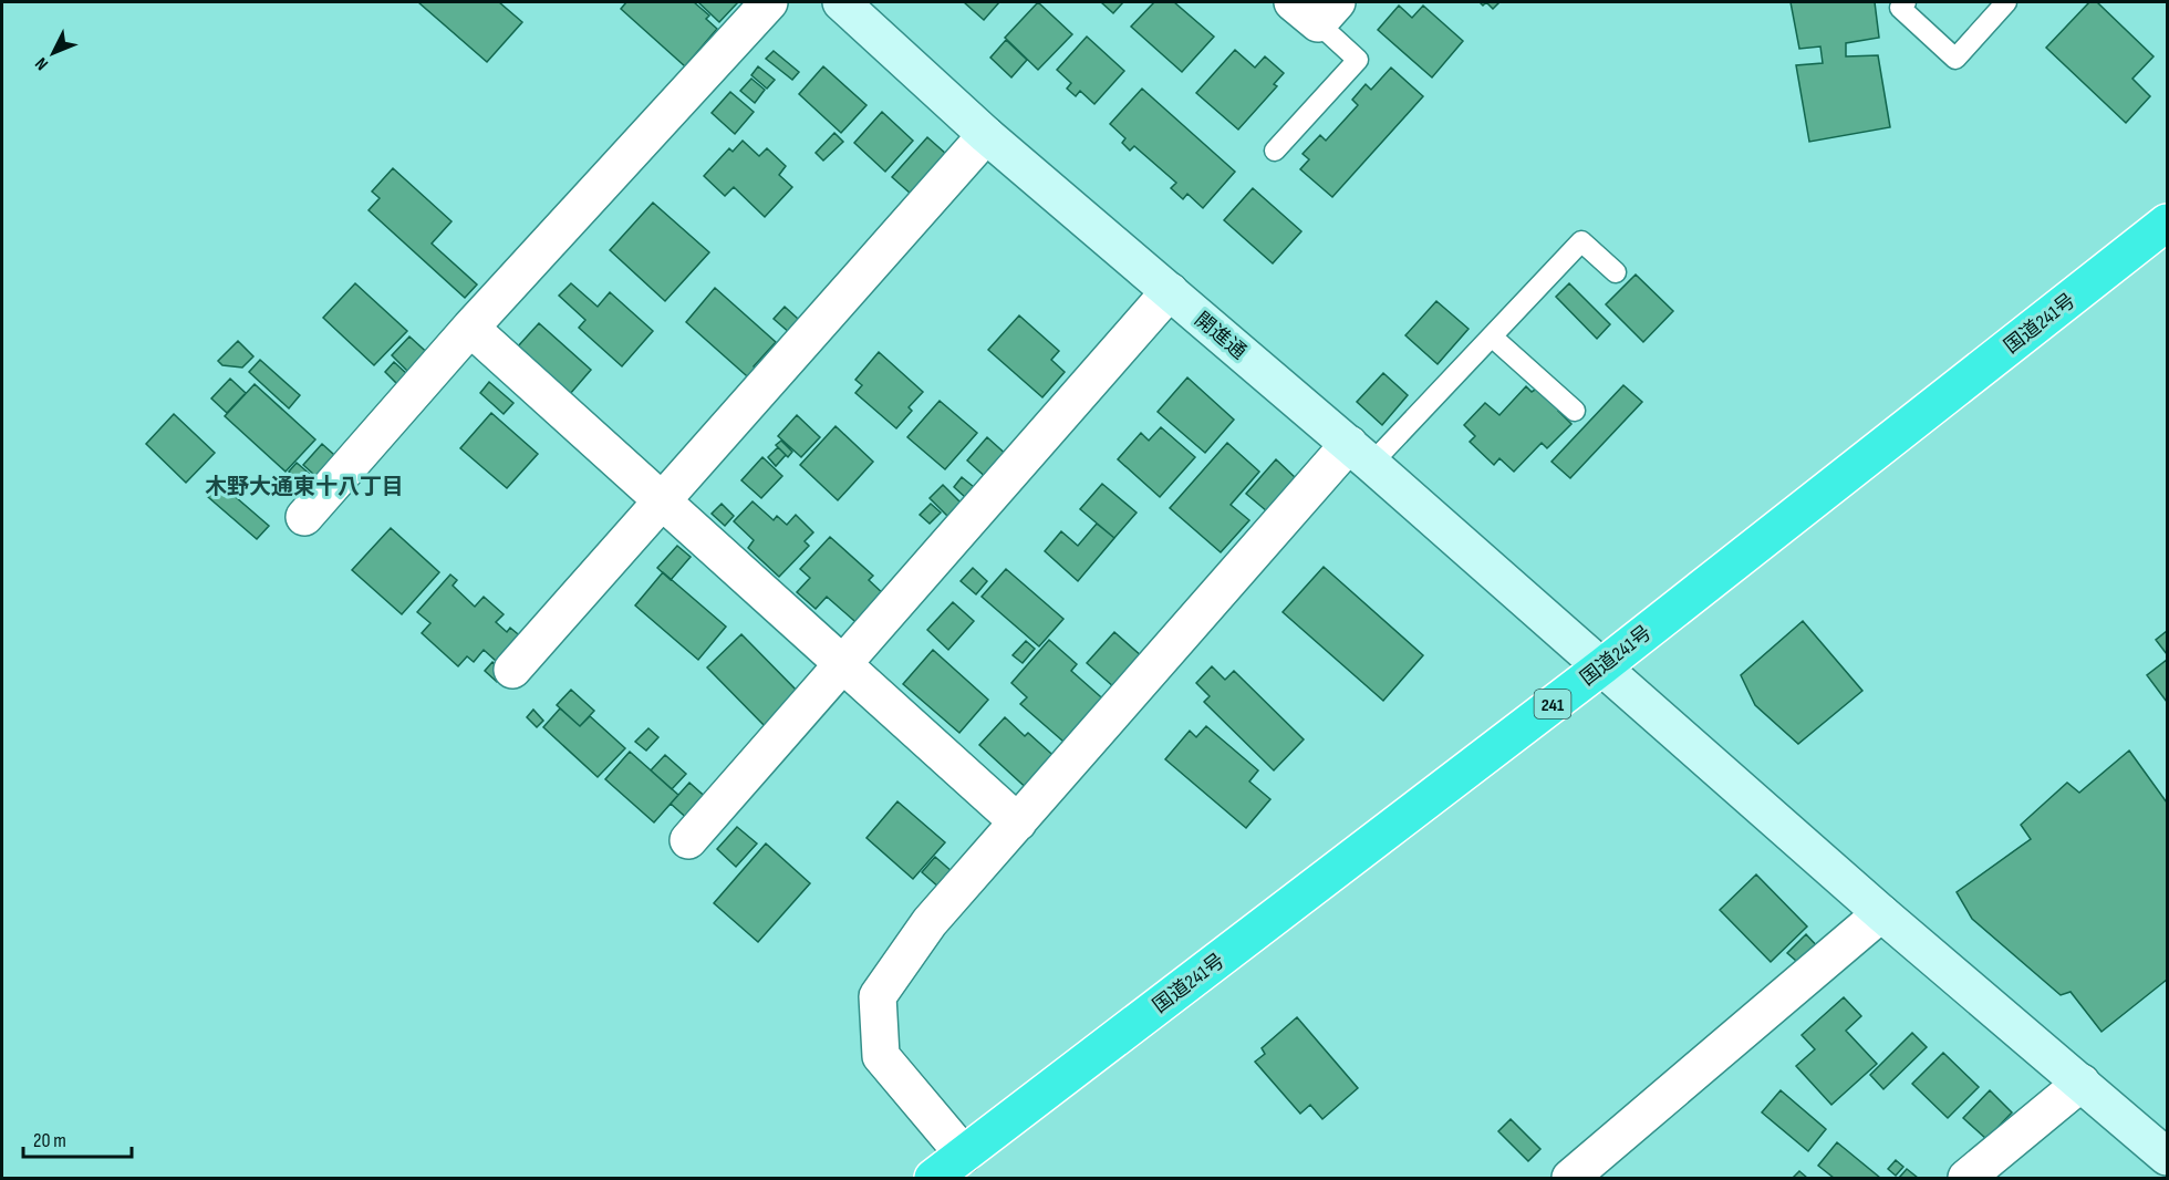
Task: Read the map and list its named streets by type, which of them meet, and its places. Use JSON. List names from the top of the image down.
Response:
{
  "streets": {
    "highway": ["国道241号", "241"],
    "street": ["開進通"]
  },
  "crossings": [
    ["国道241号", "開進通"]
  ],
  "districts": ["木野大通東十八丁目"],
  "scale_bar": "20 m",
  "north": "bottom left"
}
